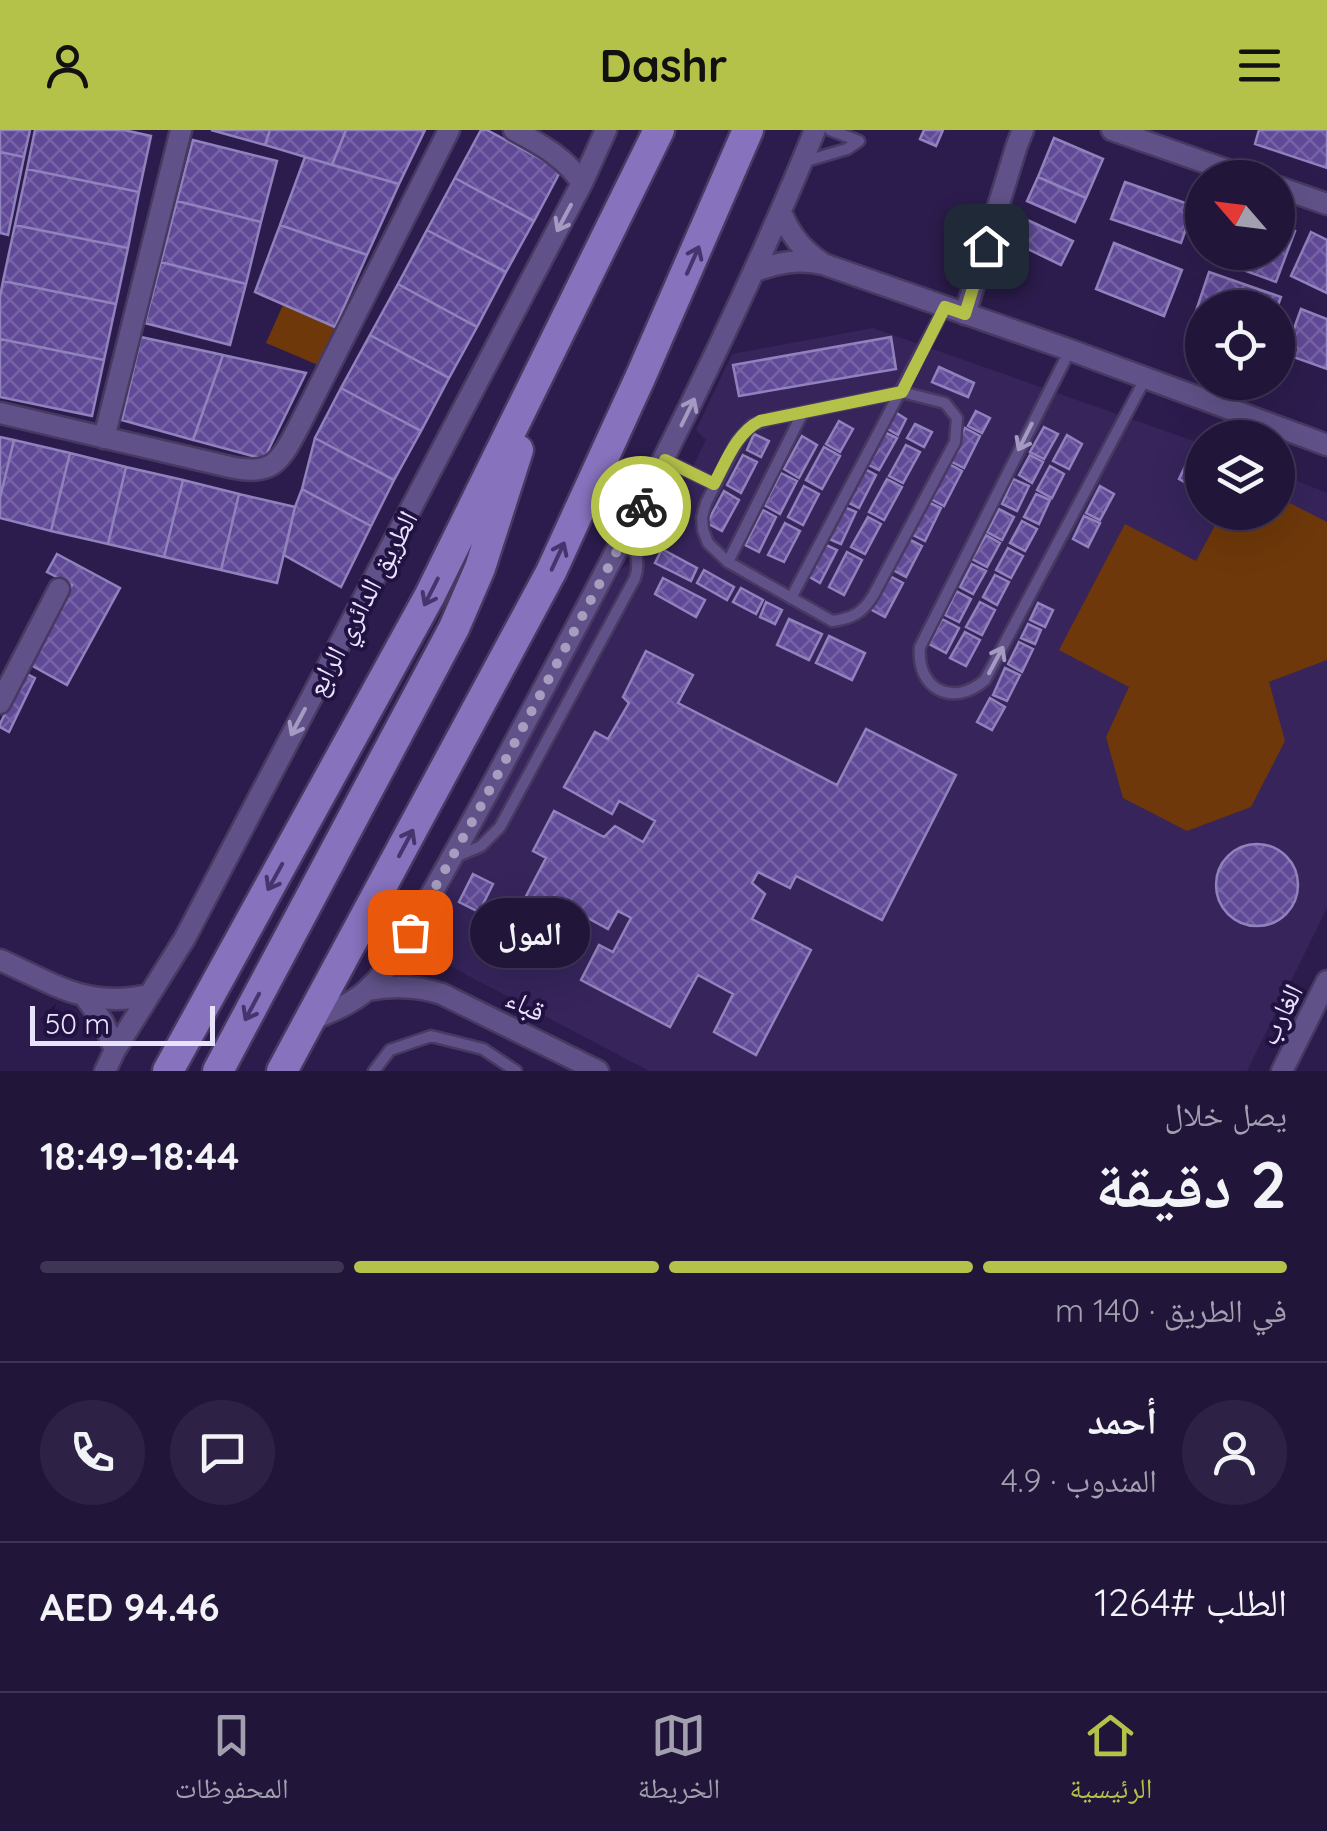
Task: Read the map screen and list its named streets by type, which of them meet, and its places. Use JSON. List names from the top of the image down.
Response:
{
  "streets": {
    "main road": ["الطريق الدائري الرابع"],
    "street": ["قباء", "الغارب"]
  },
  "places": ["المول"],
  "scale_bar": "50 m",
  "north": "top left",
  "page": {
    "header": "Dashr",
    "bubble": "المول",
    "scale": "50 m",
    "heading": ["2 دقيقة", "يصل خلال", "18:44–18:49"],
    "panel": [
      "أحمد",
      "المندوب · 4.9",
      "الطلب #1264",
      "AED 94.46"
    ],
    "bar": "في الطريق · 140 m",
    "tabs": ["الرئيسية", "الخريطة", "المحفوظات"]
  }
}
